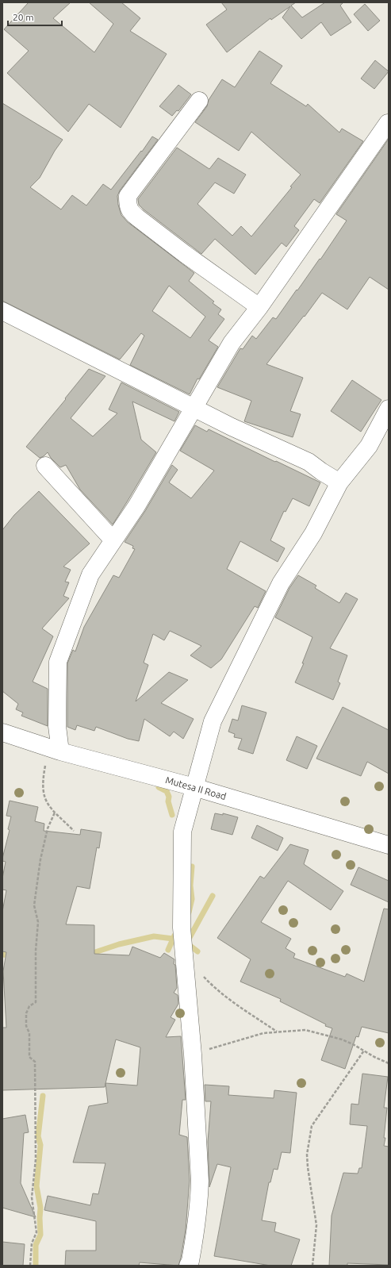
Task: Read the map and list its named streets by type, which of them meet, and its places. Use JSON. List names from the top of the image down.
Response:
{
  "streets": {
    "street": ["Mutesa II Road"]
  },
  "scale_bar": "20 m"
}
